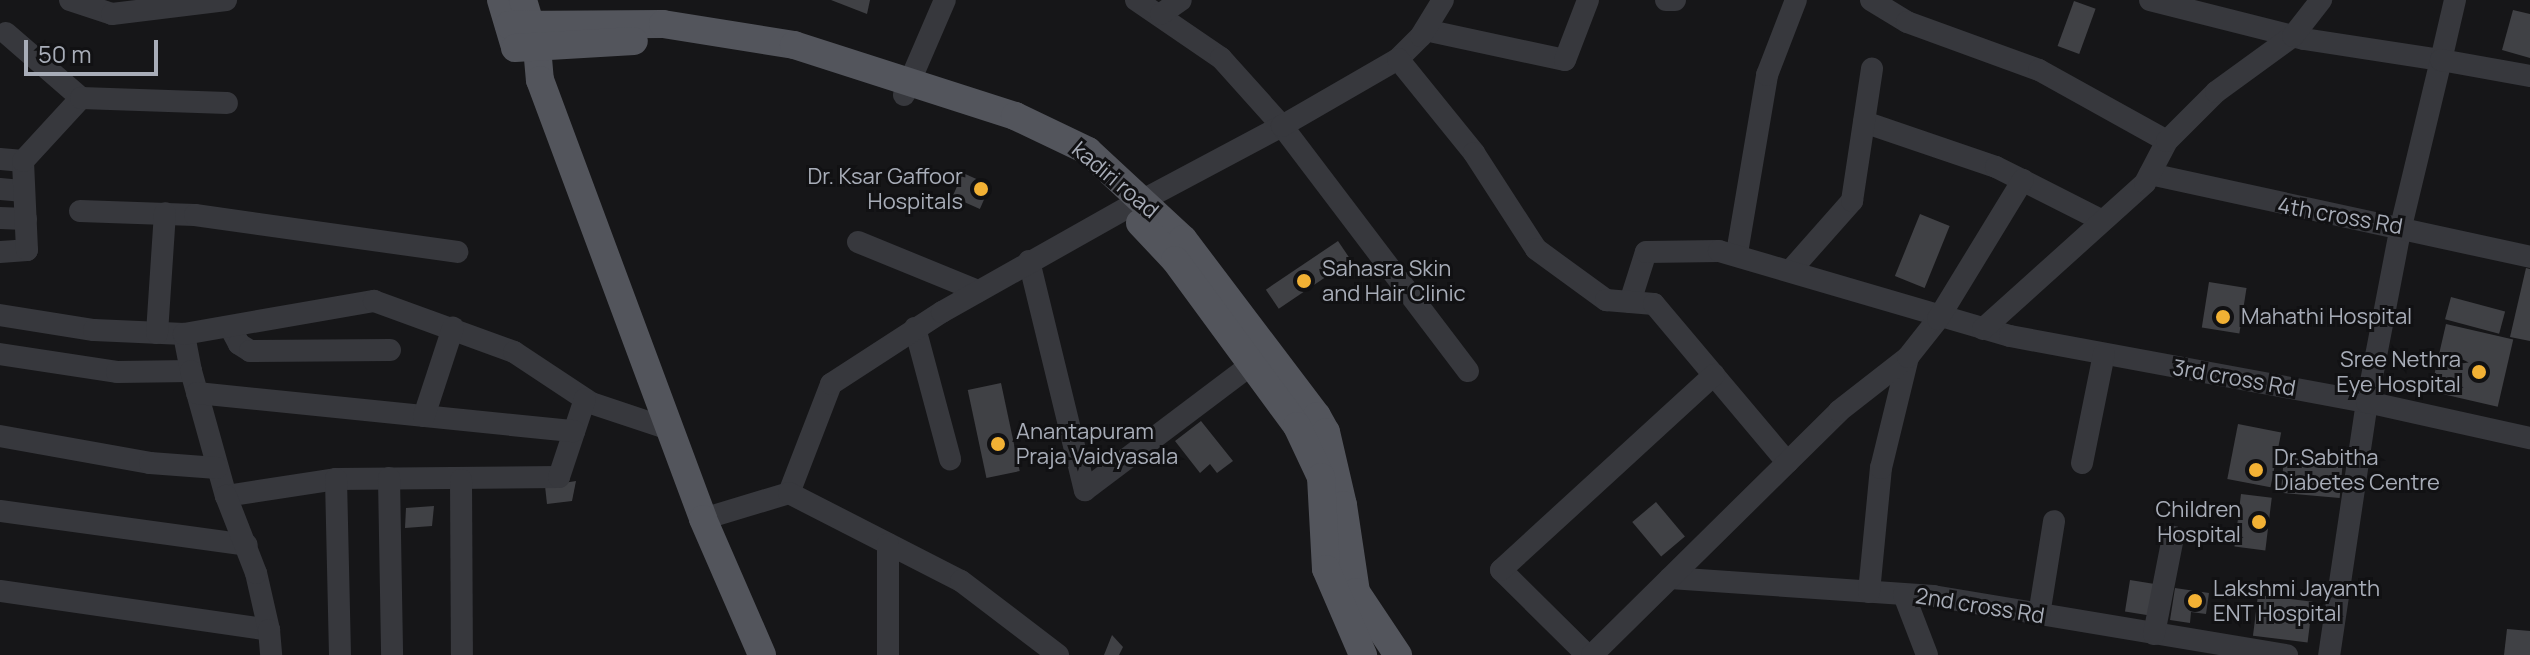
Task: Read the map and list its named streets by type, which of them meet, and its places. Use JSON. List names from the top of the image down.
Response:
{
  "streets": {
    "main road": ["kadiri road"],
    "street": ["4th cross Rd", "3rd cross Rd", "2nd cross Rd"]
  },
  "places": [
    "Dr. Ksar Gaffoor Hospitals",
    "Sahasra Skin and Hair Clinic",
    "Mahathi Hospital",
    "Sree Nethra Eye Hospital",
    "Anantapuram Praja Vaidyasala",
    "Dr.Sabitha Diabetes Centre",
    "Children Hospital",
    "Lakshmi Jayanth ENT Hospital"
  ],
  "scale_bar": "50 m"
}
